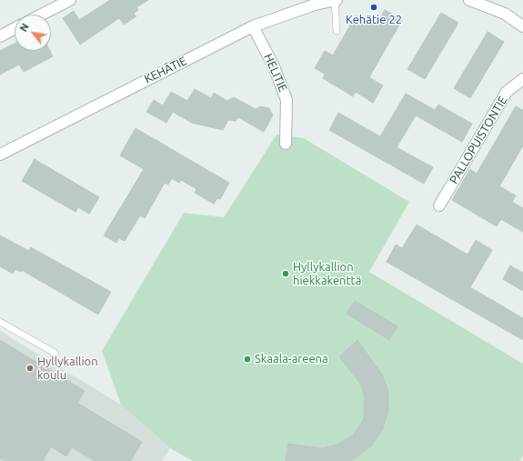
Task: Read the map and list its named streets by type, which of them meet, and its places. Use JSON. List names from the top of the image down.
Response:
{
  "streets": {
    "street": ["KEHÄTIE", "HELITIE", "PALLOPUISTONTIE"]
  },
  "crossings": [
    ["KEHÄTIE", "HELITIE"]
  ],
  "places": [
    "Kehätie 22",
    "Hyllykallion hiekkakenttä",
    "Skaala-areena",
    "Hyllykallion koulu"
  ],
  "north": "top left"
}
